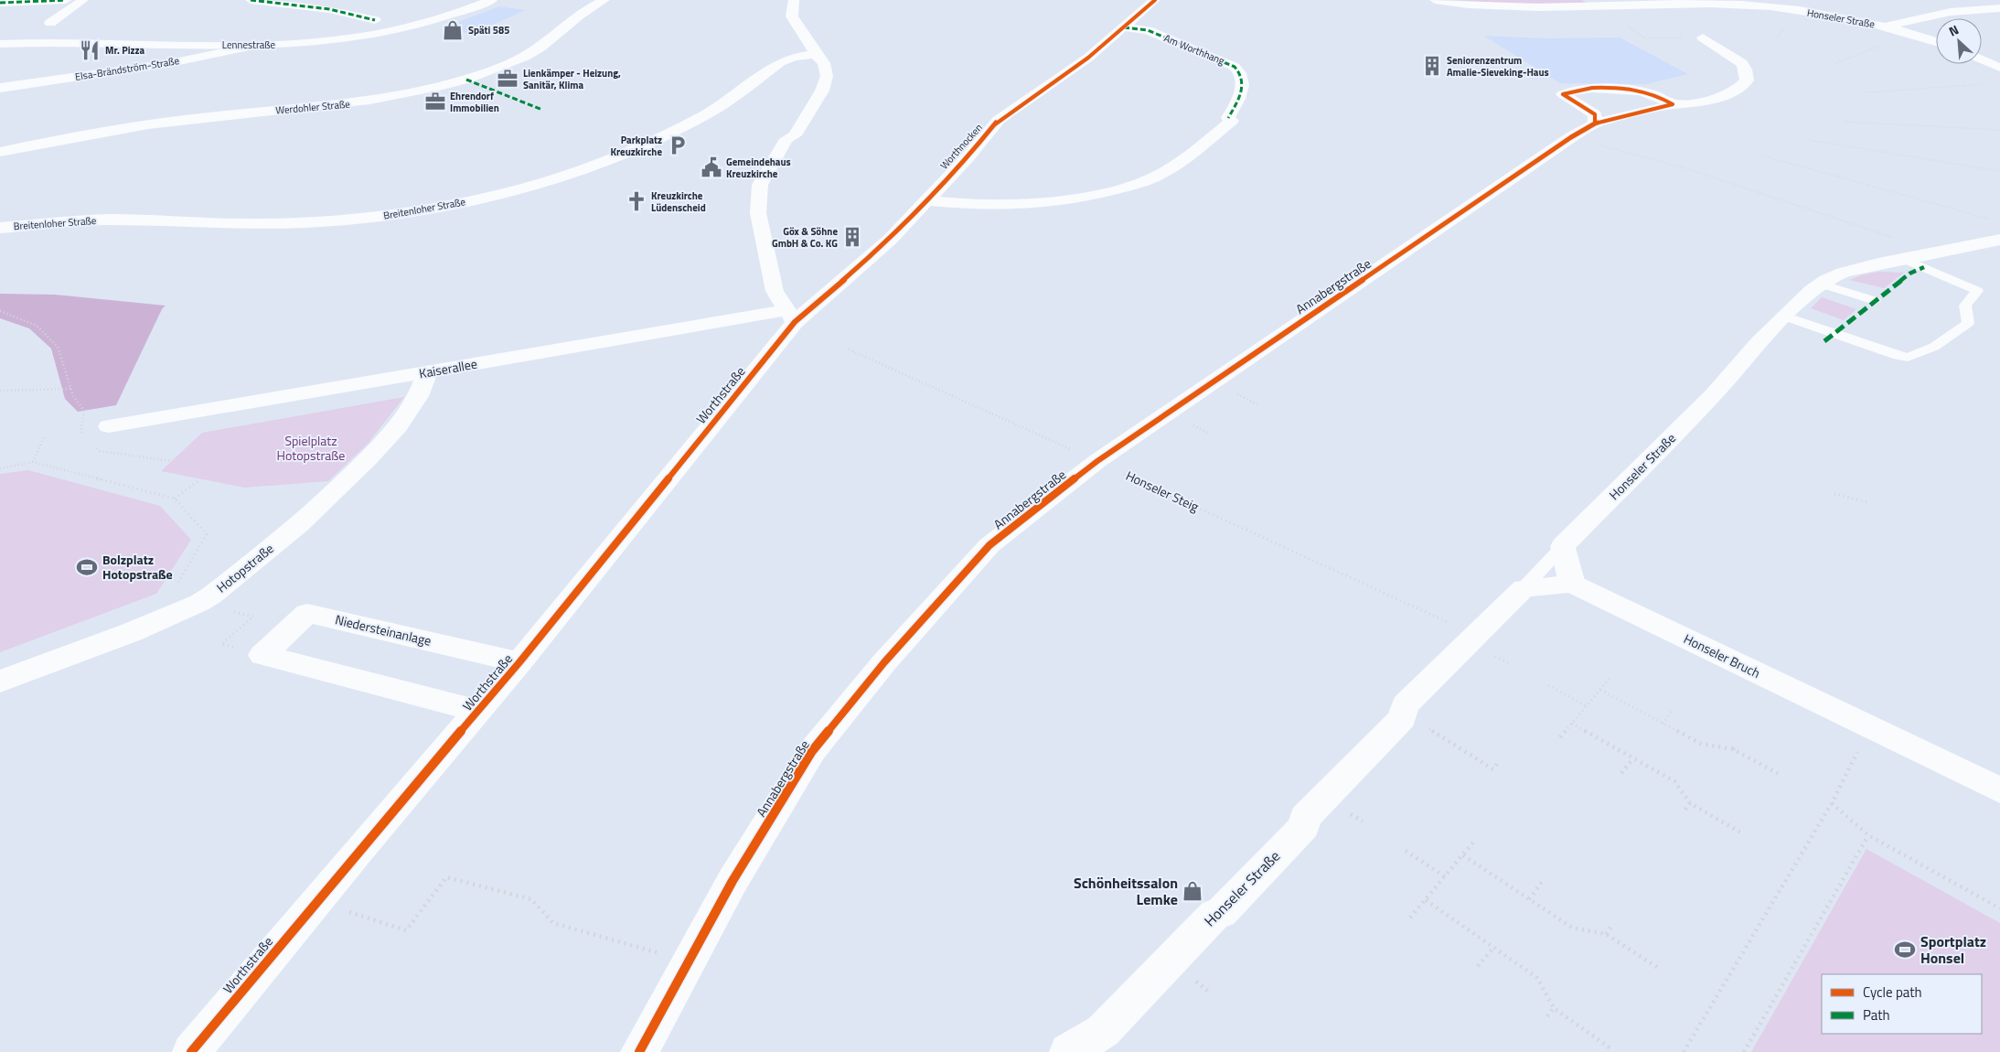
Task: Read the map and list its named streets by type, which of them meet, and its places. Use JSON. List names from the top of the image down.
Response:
{
  "streets": {
    "street": [
      "Honseler Straße",
      "Lennestraße",
      "Am Worthhang",
      "Elsa-Brändström-Straße",
      "Werdohler Straße",
      "Worthnocken",
      "Breitenloher Straße",
      "Annabergstraße",
      "Kaiserallee",
      "Worthstraße",
      "Hotopstraße",
      "Niedersteinanlage",
      "Honseler Bruch"
    ],
    "path": ["Honseler Steig"]
  },
  "crossings": [
    ["Honseler Straße", "Honseler Steig"],
    ["Lennestraße", "Elsa-Brändström-Straße"],
    ["Am Worthhang", "Worthnocken"],
    ["Worthnocken", "Kaiserallee"],
    ["Worthnocken", "Worthstraße"],
    ["Annabergstraße", "Honseler Steig"],
    ["Kaiserallee", "Worthstraße"],
    ["Kaiserallee", "Hotopstraße"],
    ["Worthstraße", "Niedersteinanlage"]
  ],
  "parks": ["Spielplatz Hotopstraße"],
  "places": {
    "shop": ["Späti 585", "Schönheitssalon Lemke"],
    "restaurant": ["Mr. Pizza"],
    "building": ["Seniorenzentrum Amalie-Sieveking-Haus", "Göx & Söhne GmbH & Co. KG"],
    "office": ["Lienkämper - Heizung, Sanitär, Klima", "Ehrendorf Immobilien"],
    "parking": ["Parkplatz Kreuzkirche"],
    "public building": ["Gemeindehaus Kreuzkirche"],
    "church": ["Kreuzkirche Lüdenscheid"],
    "sports": ["Bolzplatz Hotopstraße", "Sportplatz Honsel"]
  },
  "legend": ["Cycle path", "Path"],
  "north": "top left"
}
